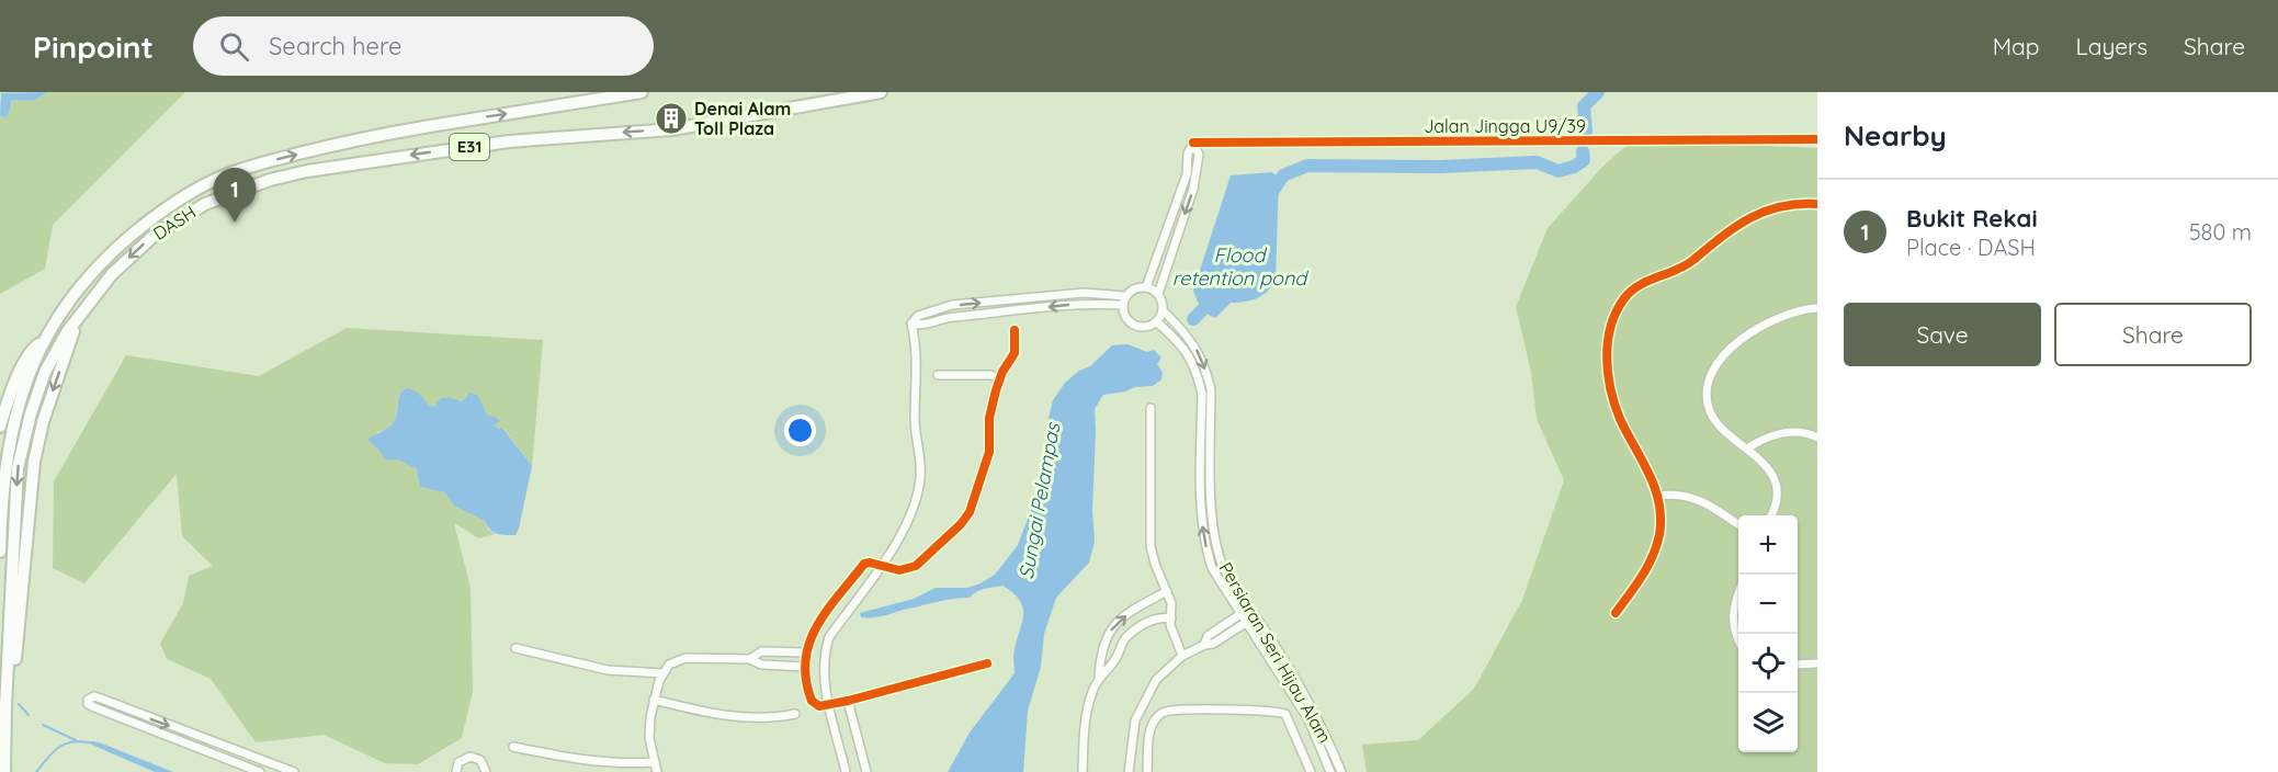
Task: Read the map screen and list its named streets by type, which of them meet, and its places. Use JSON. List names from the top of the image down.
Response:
{
  "streets": {
    "highway": ["E31", "DASH"],
    "street": ["Jalan Jingga U9/39", "Persiaran Seri Hijau Alam"]
  },
  "water": ["Flood retention pond", "Sungai Pelampas"],
  "places": {
    "building": ["Denai Alam Toll Plaza"]
  },
  "page": {
    "header": "Pinpoint",
    "search": "Search here",
    "nav": ["Map", "Layers", "Share"],
    "heading": "Nearby",
    "pins": "1",
    "list": [
      {
        "mark": "1",
        "name": "Bukit Rekai",
        "note": "Place · DASH",
        "value": "580 m"
      }
    ],
    "buttons": ["Save", "Share"],
    "map_buttons": ["+", "−"]
  }
}
